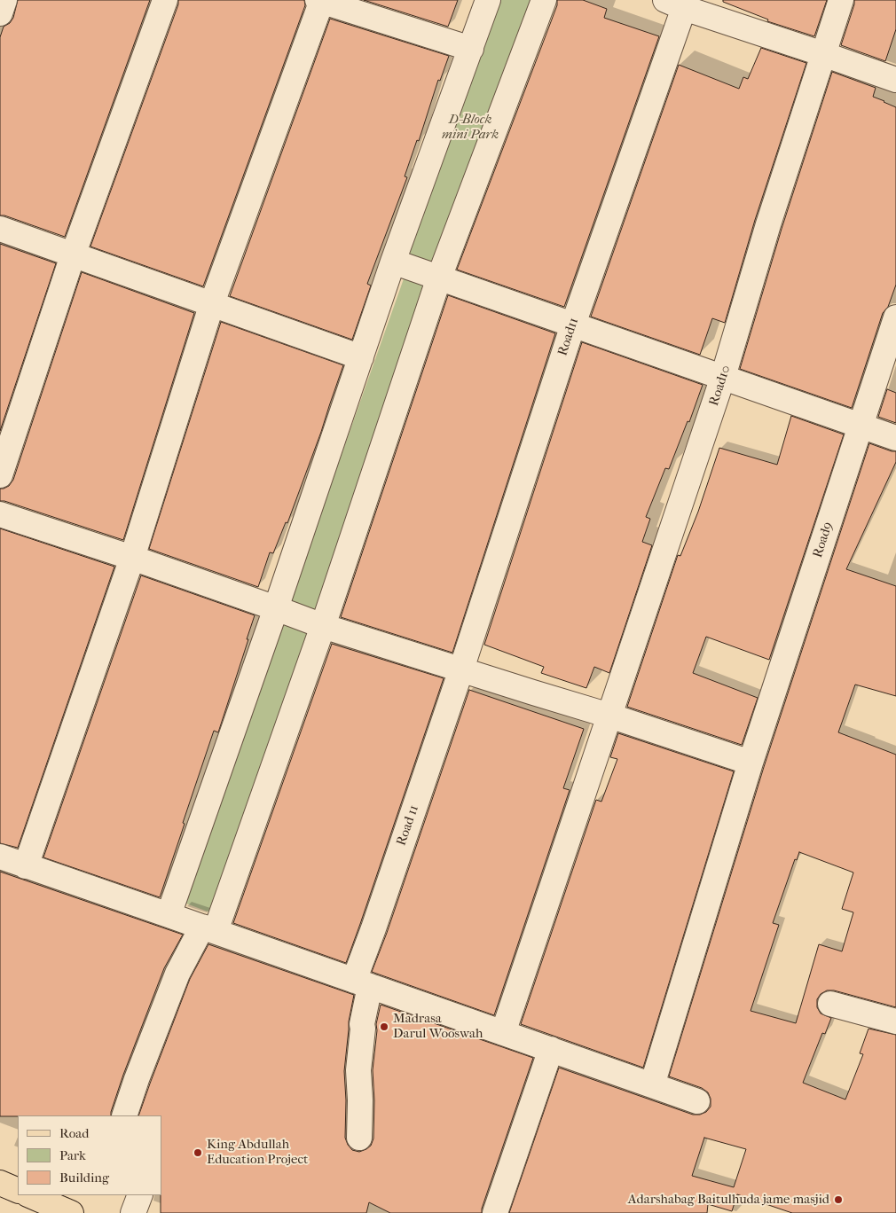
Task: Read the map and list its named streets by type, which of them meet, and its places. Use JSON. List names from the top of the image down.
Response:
{
  "streets": {
    "street": [
      "Road11",
      "Road10",
      "Road9",
      "Road 11"
    ]
  },
  "crossings": [
    ["Road11", "Road 11"]
  ],
  "parks": ["D-Block mini Park"],
  "places": ["Madrasa Darul Wooswah", "King Abdullah Education Project", "Adarshabag Baitulhuda jame masjid"],
  "legend": ["Road", "Park", "Building"]
}
